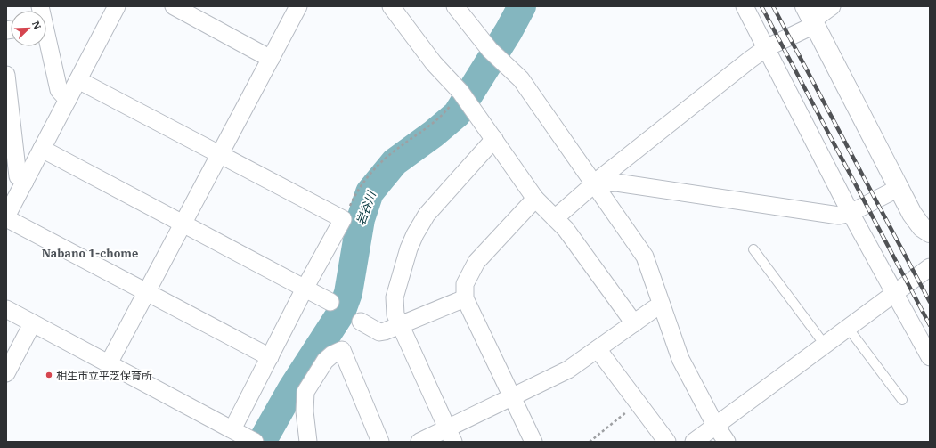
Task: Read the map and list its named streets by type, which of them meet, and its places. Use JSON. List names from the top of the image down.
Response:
{
  "districts": ["Nabano 1-chome"],
  "water": ["岩谷川"],
  "places": ["相生市立平芝保育所"],
  "north": "top right"
}
